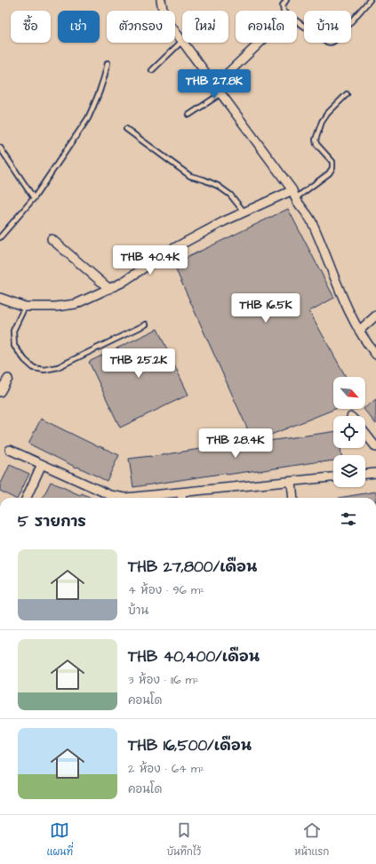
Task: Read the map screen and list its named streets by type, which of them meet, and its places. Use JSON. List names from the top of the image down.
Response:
{
  "north": "bottom right",
  "page": {
    "chip": [
      "ซื้อ",
      "เช่า",
      "ตัวกรอง",
      "ใหม่",
      "คอนโด",
      "บ้าน"
    ],
    "price": [
      "THB 27.8K",
      "THB 40.4K",
      "THB 16.5K",
      "THB 25.2K",
      "THB 28.4K"
    ],
    "heading": "5 รายการ",
    "list": [
      {
        "name": "THB 27,800/เดือน",
        "note": "4 ห้อง · 96 m² · บ้าน"
      },
      {
        "name": "THB 40,400/เดือน",
        "note": "3 ห้อง · 116 m² · คอนโด"
      },
      {
        "name": "THB 16,500/เดือน",
        "note": "2 ห้อง · 64 m² · คอนโด"
      }
    ],
    "tabs": ["แผนที่", "บันทึกไว้", "หน้าแรก"]
  }
}
